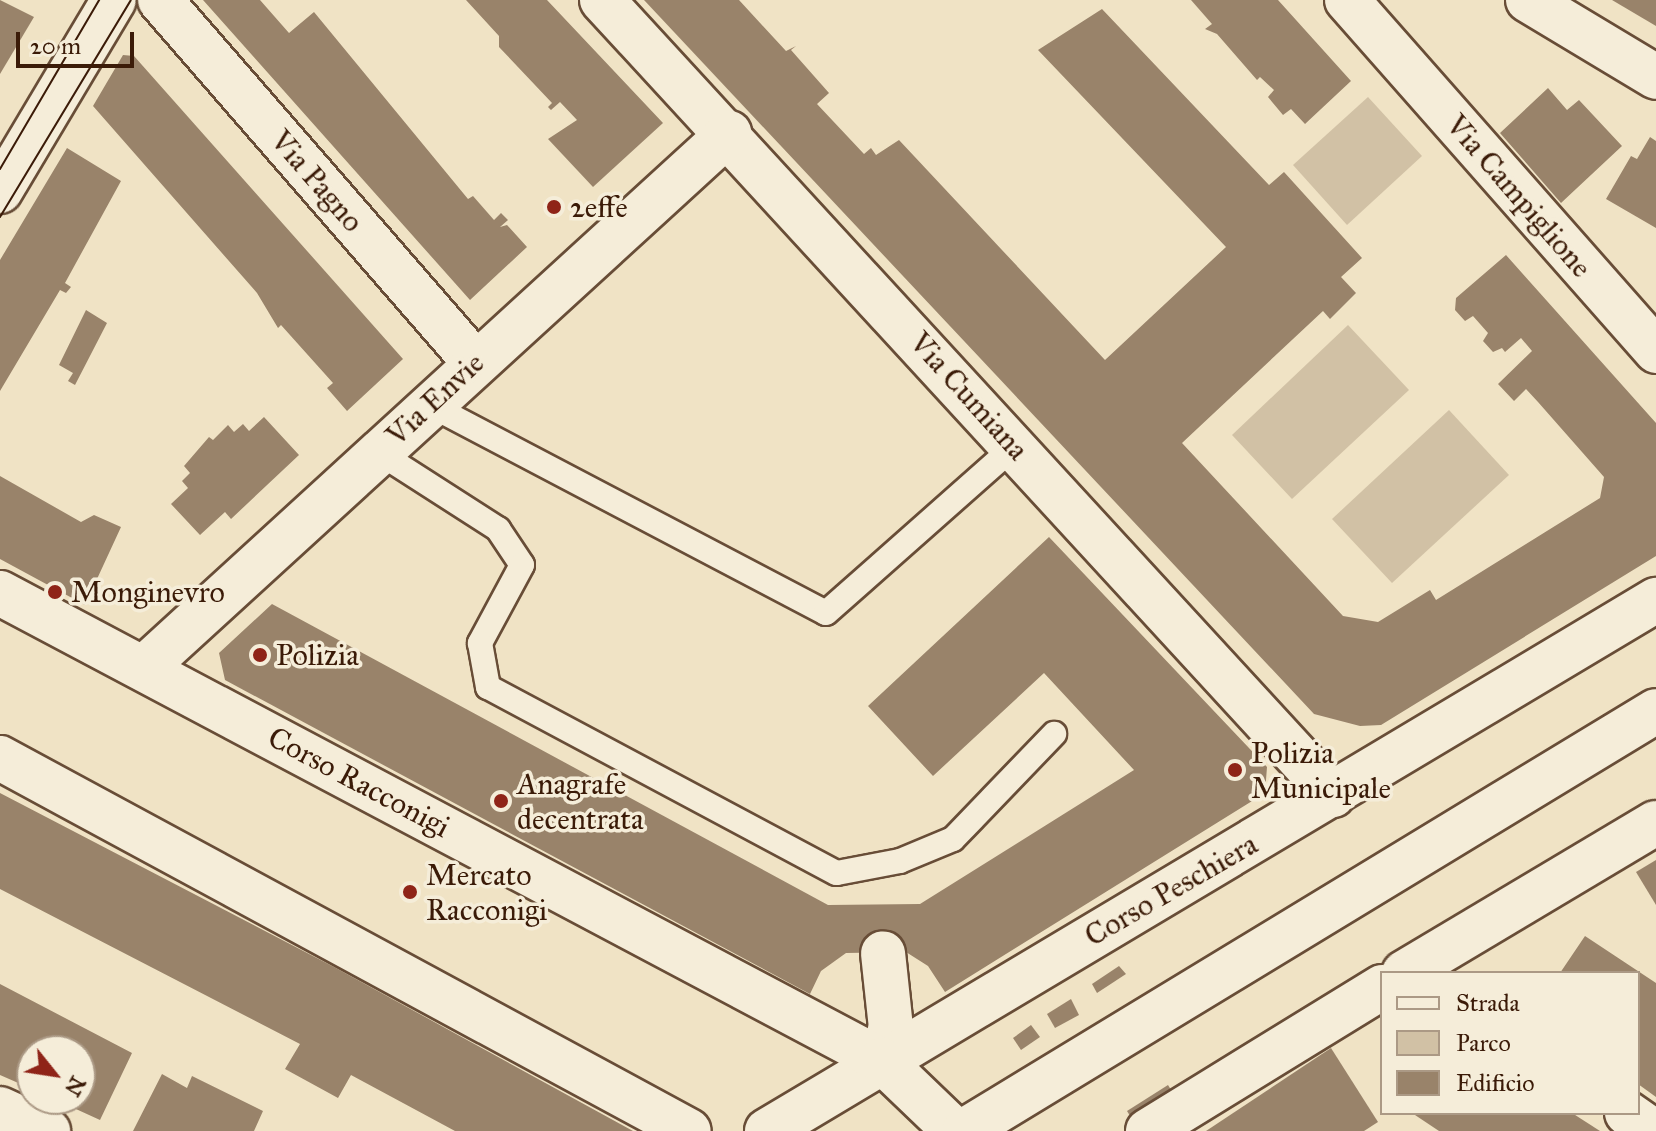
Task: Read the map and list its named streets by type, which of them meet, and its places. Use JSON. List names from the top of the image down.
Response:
{
  "streets": {
    "street": [
      "Via Pagno",
      "Via Campiglione",
      "Via Cumiana",
      "Via Envie",
      "Corso Racconigi",
      "Corso Peschiera"
    ]
  },
  "crossings": [
    ["Via Pagno", "Via Envie"],
    ["Via Cumiana", "Via Envie"],
    ["Via Cumiana", "Corso Peschiera"],
    ["Via Envie", "Corso Racconigi"],
    ["Corso Racconigi", "Corso Peschiera"]
  ],
  "places": [
    "2effe",
    "Monginevro",
    "Polizia",
    "Polizia Municipale",
    "Anagrafe decentrata",
    "Mercato Racconigi"
  ],
  "legend": ["Strada", "Parco", "Edificio"],
  "scale_bar": "20 m",
  "north": "bottom right"
}
